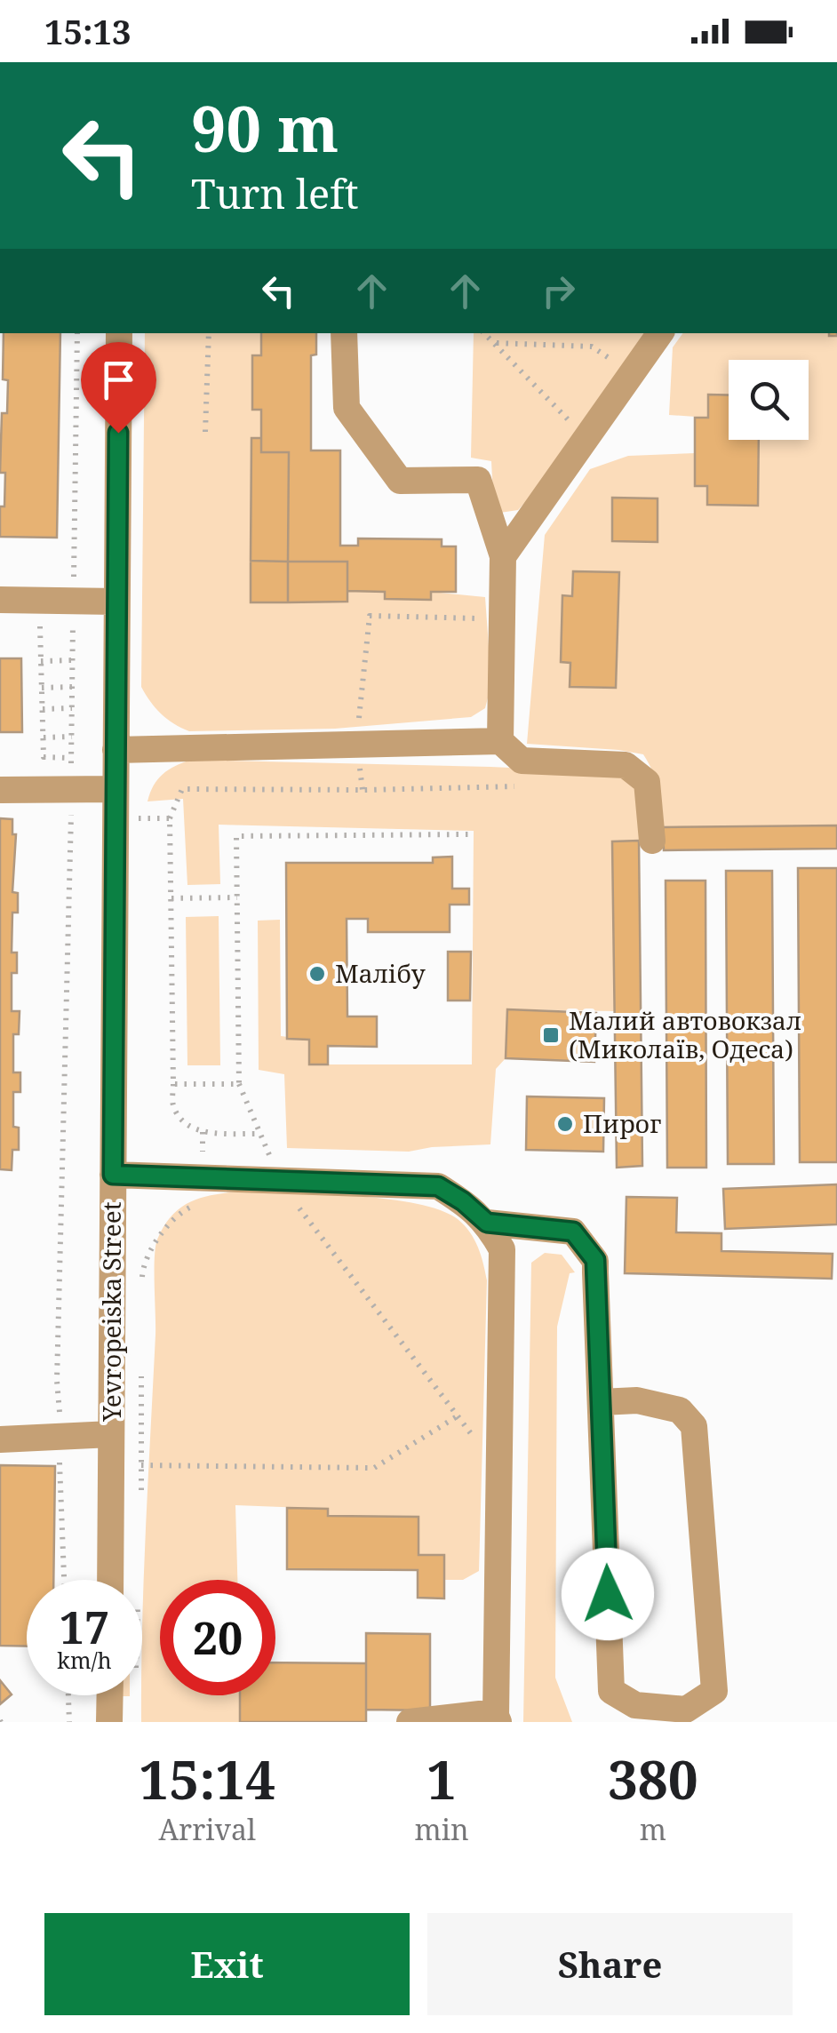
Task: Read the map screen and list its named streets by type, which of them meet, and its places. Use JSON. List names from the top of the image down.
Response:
{
  "streets": {
    "street": ["Yevropeiska Street"]
  },
  "places": {
    "other": ["Малібу", "Пирог"],
    "transit": ["Малий автовокзал (Миколаїв, Одеса)"]
  },
  "page": {
    "status": "15:13",
    "turn": ["90 m", "Turn left"],
    "speed": "17 km/h",
    "limit": "20",
    "eta": [
      "15:14",
      "Arrival",
      "1",
      "min",
      "380",
      "m"
    ],
    "buttons": ["Exit", "Share"]
  }
}
